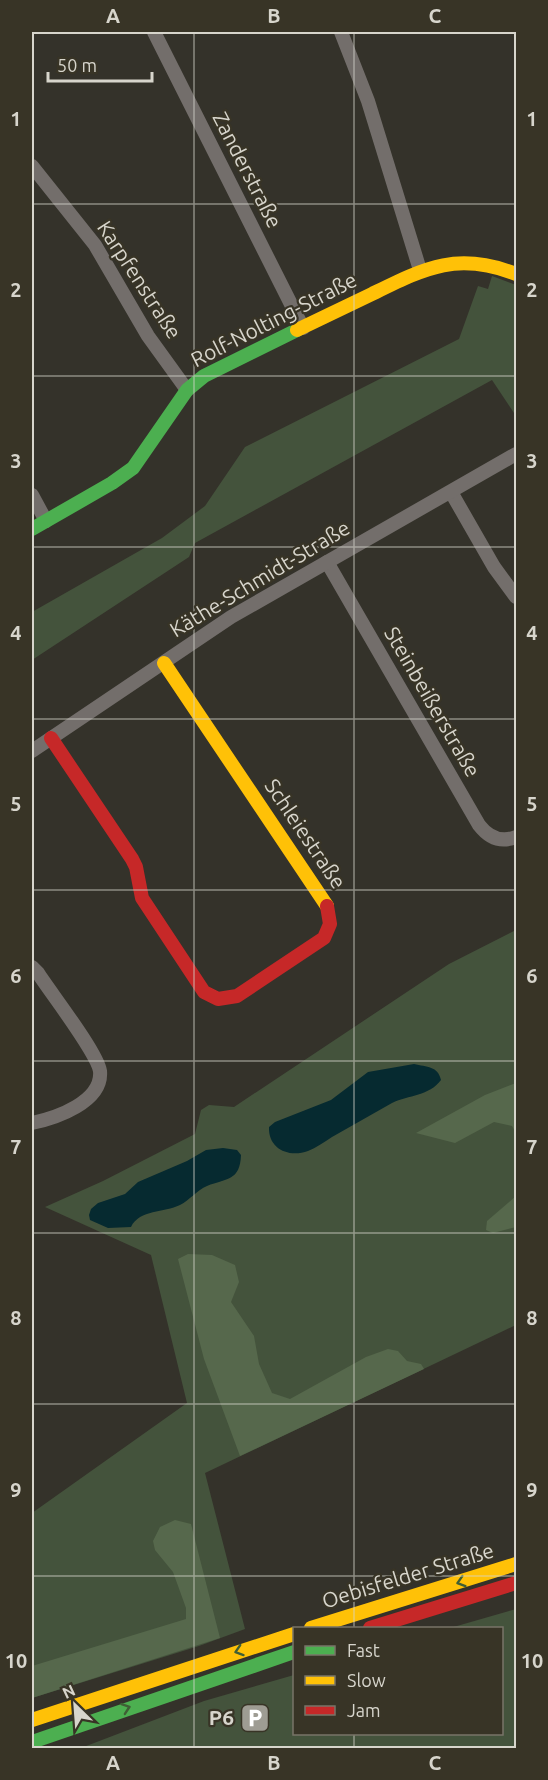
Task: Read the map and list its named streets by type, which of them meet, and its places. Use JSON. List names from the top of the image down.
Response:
{
  "streets": {
    "street": [
      "Zanderstraße",
      "Karpfenstraße",
      "Rolf-Nolting-Straße",
      "Käthe-Schmidt-Straße",
      "Steinbeißerstraße",
      "Schleiestraße",
      "Oebisfelder Straße"
    ]
  },
  "crossings": [
    ["Zanderstraße", "Rolf-Nolting-Straße"],
    ["Karpfenstraße", "Rolf-Nolting-Straße"],
    ["Käthe-Schmidt-Straße", "Steinbeißerstraße"],
    ["Käthe-Schmidt-Straße", "Schleiestraße"]
  ],
  "places": {
    "parking": ["P6"]
  },
  "legend": ["Fast", "Slow", "Jam"],
  "scale_bar": "50 m",
  "north": "top left",
  "grid": {
    "columns": ["A", "B", "C"],
    "rows": [
      "1",
      "2",
      "3",
      "4",
      "5",
      "6",
      "7",
      "8",
      "9",
      "10"
    ]
  }
}
